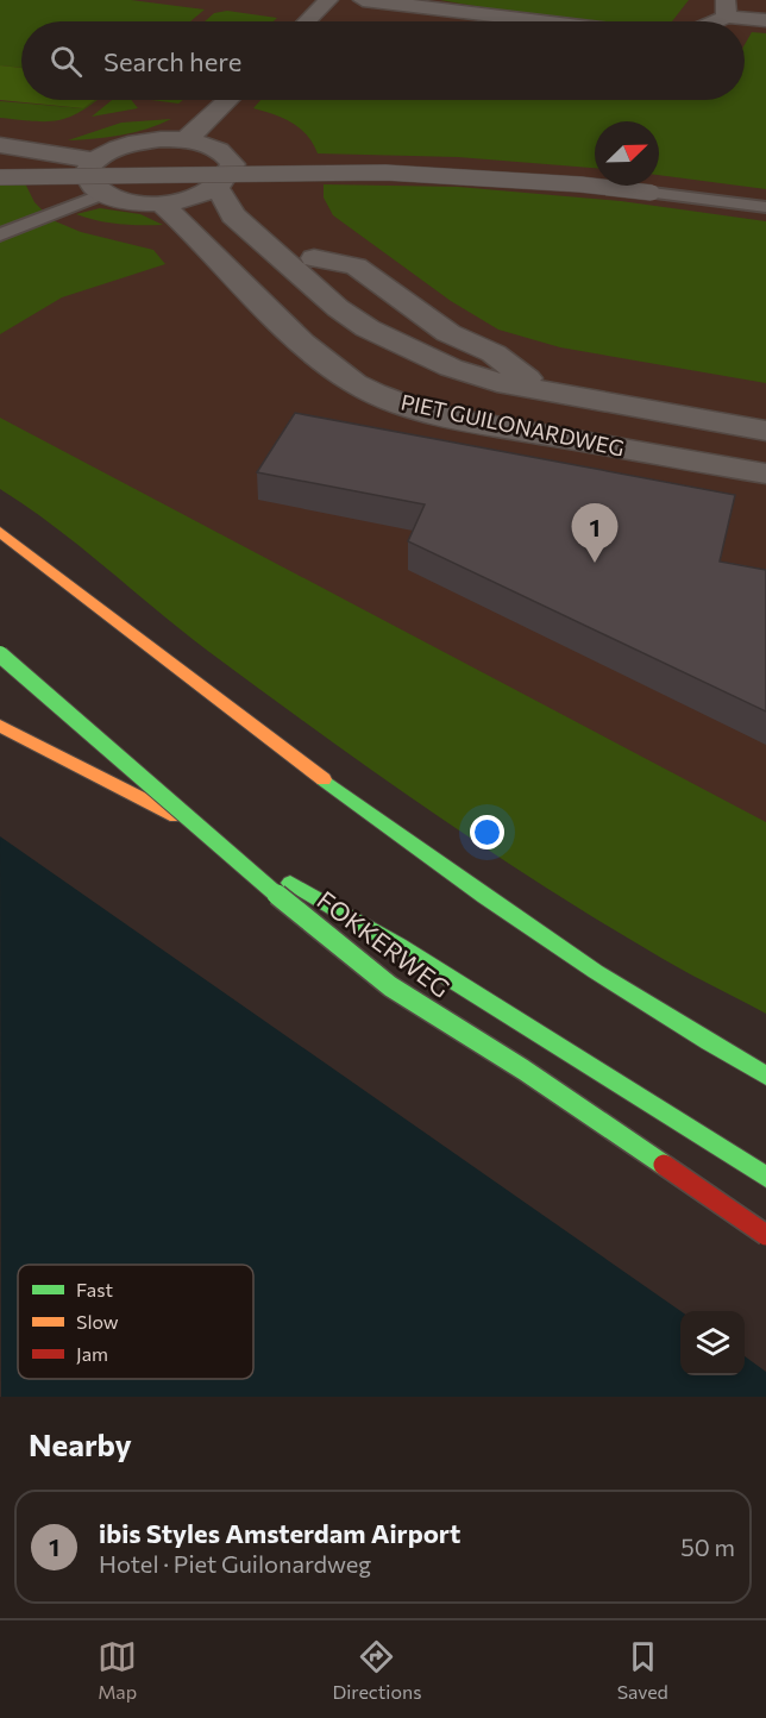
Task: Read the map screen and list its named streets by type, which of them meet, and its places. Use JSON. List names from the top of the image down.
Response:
{
  "streets": {
    "main road": ["FOKKERWEG"],
    "street": ["PIET GUILONARDWEG"]
  },
  "legend": ["Fast", "Slow", "Jam"],
  "north": "top right",
  "page": {
    "search": "Search here",
    "pins": "1",
    "heading": "Nearby",
    "list": [
      {
        "mark": "1",
        "name": "ibis Styles Amsterdam Airport",
        "note": "Hotel · Piet Guilonardweg",
        "value": "50 m"
      }
    ],
    "nav": ["Map", "Directions", "Saved"]
  }
}
